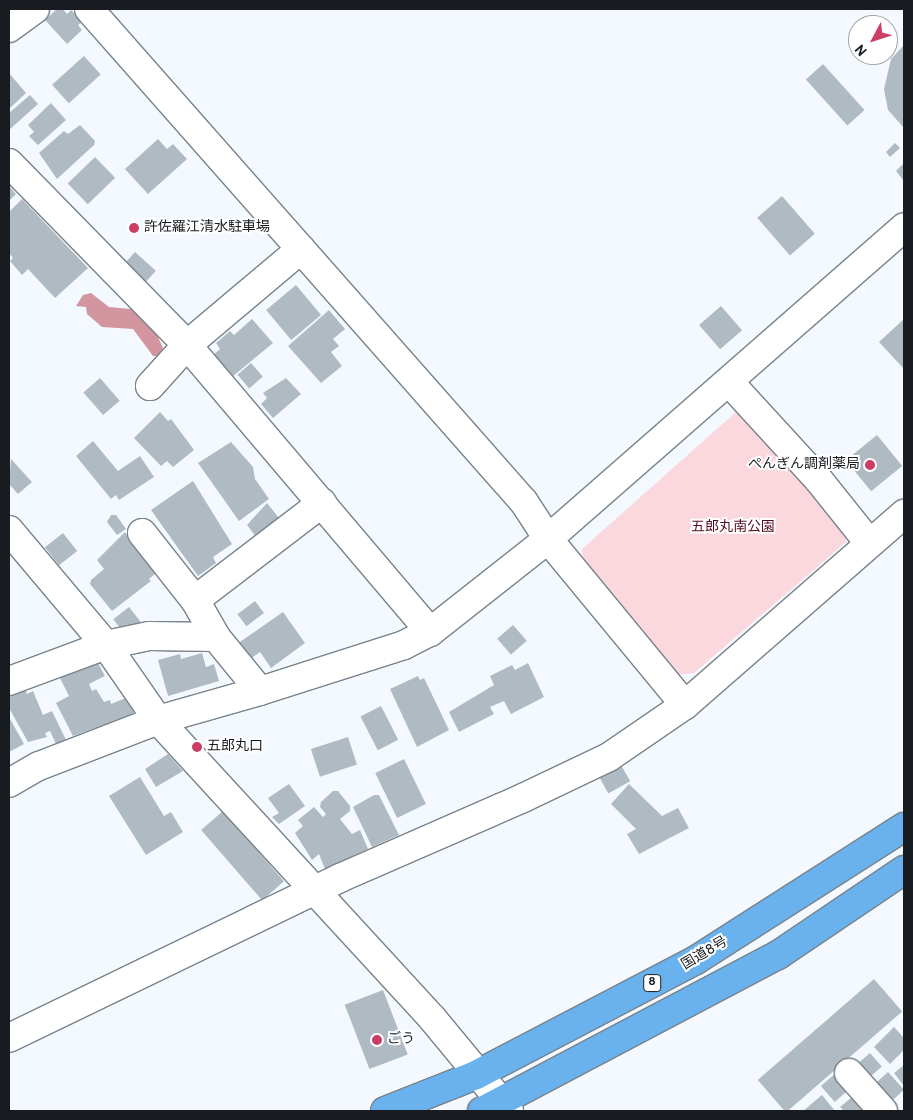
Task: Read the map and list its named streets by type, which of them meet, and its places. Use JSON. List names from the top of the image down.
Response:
{
  "streets": {
    "highway": ["国道8号", "8"]
  },
  "parks": ["五郎丸南公園"],
  "places": [
    "許佐羅江清水駐車場",
    "ぺんぎん調剤薬局",
    "五郎丸口",
    "ごう"
  ],
  "north": "bottom left"
}
